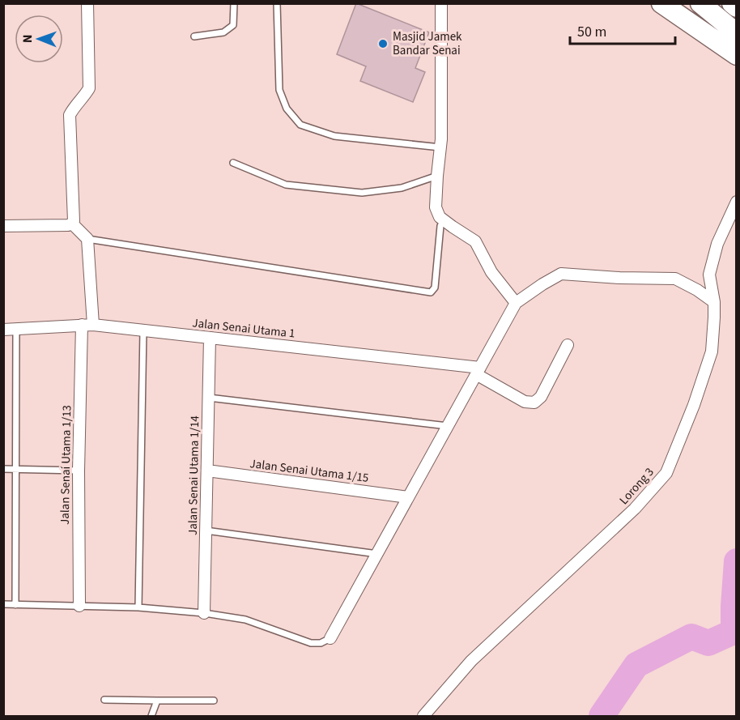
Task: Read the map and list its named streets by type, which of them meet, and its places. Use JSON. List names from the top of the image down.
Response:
{
  "streets": {
    "street": [
      "Jalan Senai Utama 1",
      "Jalan Senai Utama 1/13",
      "Jalan Senai Utama 1/15",
      "Jalan Senai Utama 1/14",
      "Lorong 3"
    ]
  },
  "crossings": [
    ["Jalan Senai Utama 1", "Jalan Senai Utama 1/13"],
    ["Jalan Senai Utama 1", "Jalan Senai Utama 1/14"],
    ["Jalan Senai Utama 1/15", "Jalan Senai Utama 1/14"]
  ],
  "places": ["Masjid Jamek Bandar Senai"],
  "scale_bar": "50 m",
  "north": "left"
}
